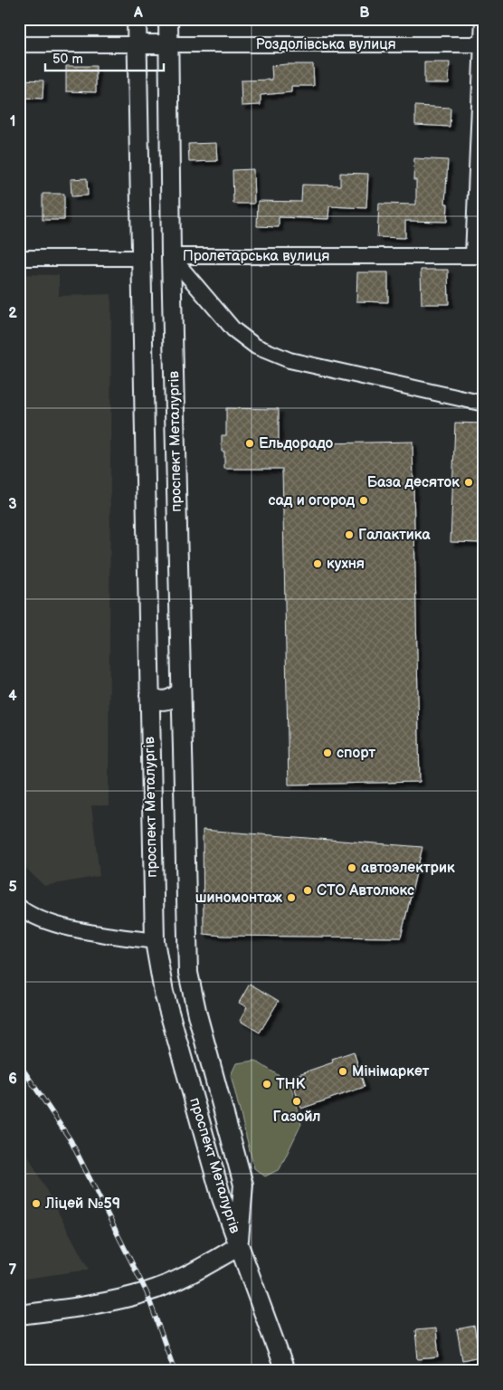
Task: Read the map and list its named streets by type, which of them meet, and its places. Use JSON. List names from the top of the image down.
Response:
{
  "streets": {
    "street": ["Роздолівська вулиця", "Пролетарська вулиця", "проспект Металургів"]
  },
  "crossings": [
    ["Роздолівська вулиця", "проспект Металургів"],
    ["Пролетарська вулиця", "проспект Металургів"]
  ],
  "places": [
    "Ельдорадо",
    "База десяток",
    "сад и огород",
    "Галактика",
    "кухня",
    "спорт",
    "автоэлектрик",
    "СТО Автолюкс",
    "шиномонтаж",
    "Мінімаркет",
    "ТНК",
    "Газойл",
    "Ліцей №59"
  ],
  "scale_bar": "50 m",
  "grid": {
    "columns": ["A", "B"],
    "rows": [
      "1",
      "2",
      "3",
      "4",
      "5",
      "6",
      "7"
    ]
  }
}
